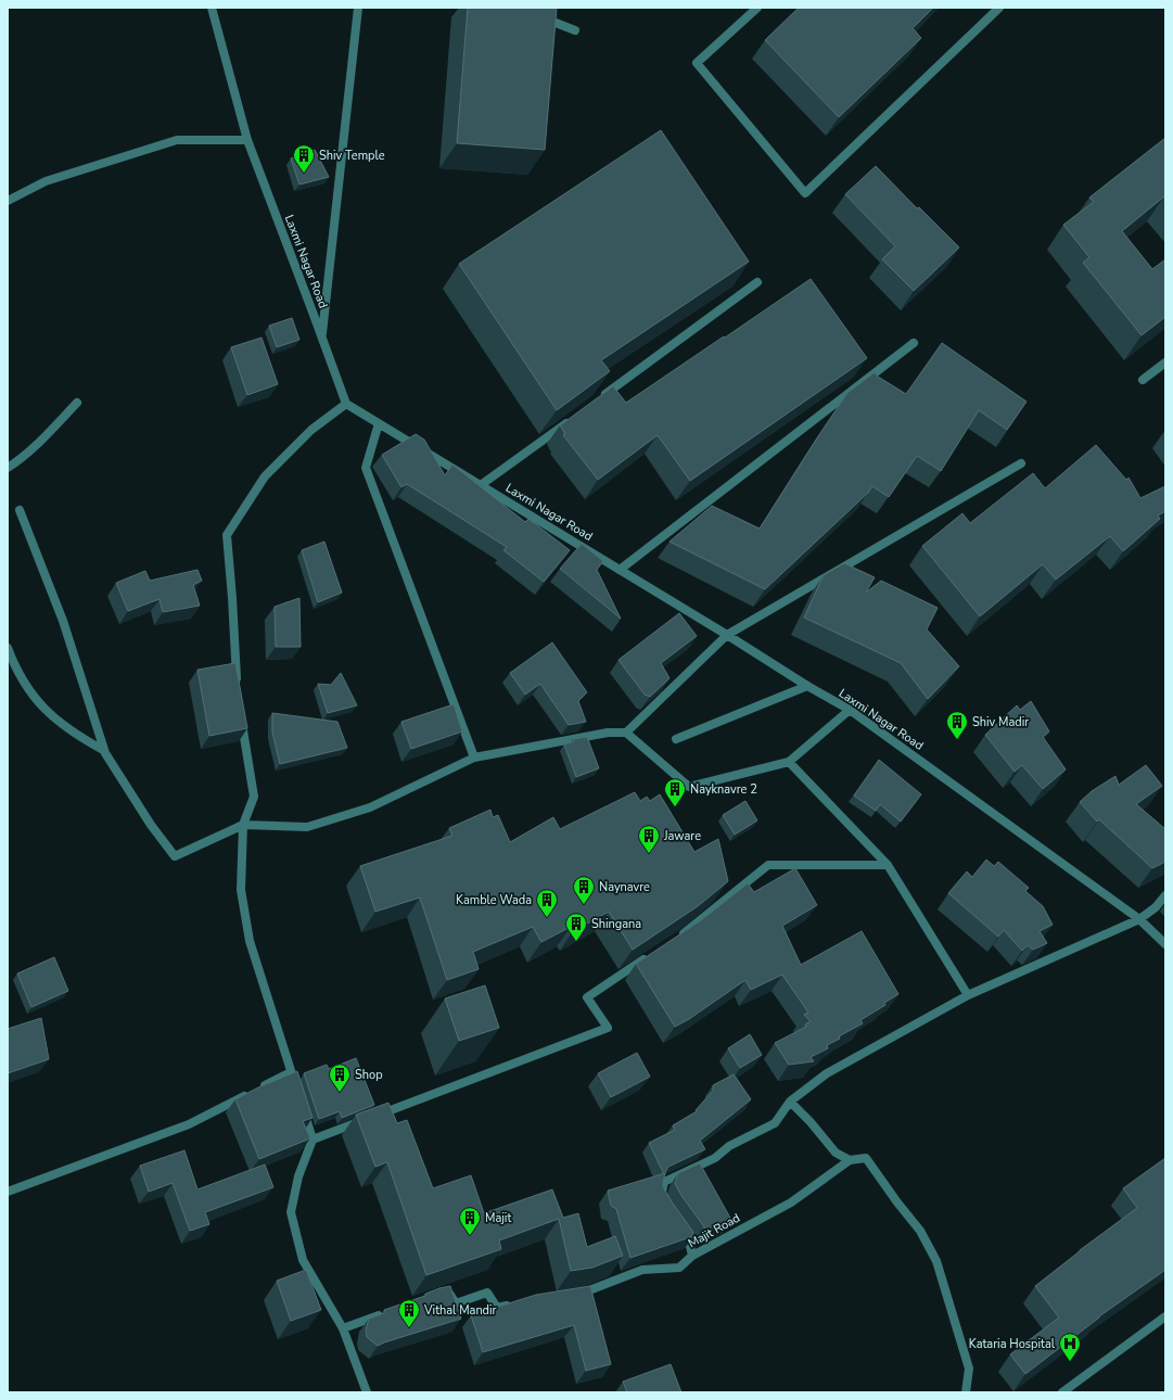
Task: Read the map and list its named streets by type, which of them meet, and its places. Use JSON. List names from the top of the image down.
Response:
{
  "streets": {
    "street": ["Laxmi Nagar Road", "Majit Road"]
  },
  "places": {
    "building": [
      "Shiv Temple",
      "Shiv Madir",
      "Nayknavre 2",
      "Jaware",
      "Naynavre",
      "Kamble Wada",
      "Shingana",
      "Shop",
      "Majit",
      "Vithal Mandir"
    ],
    "hospital": ["Kataria Hospital"]
  }
}
